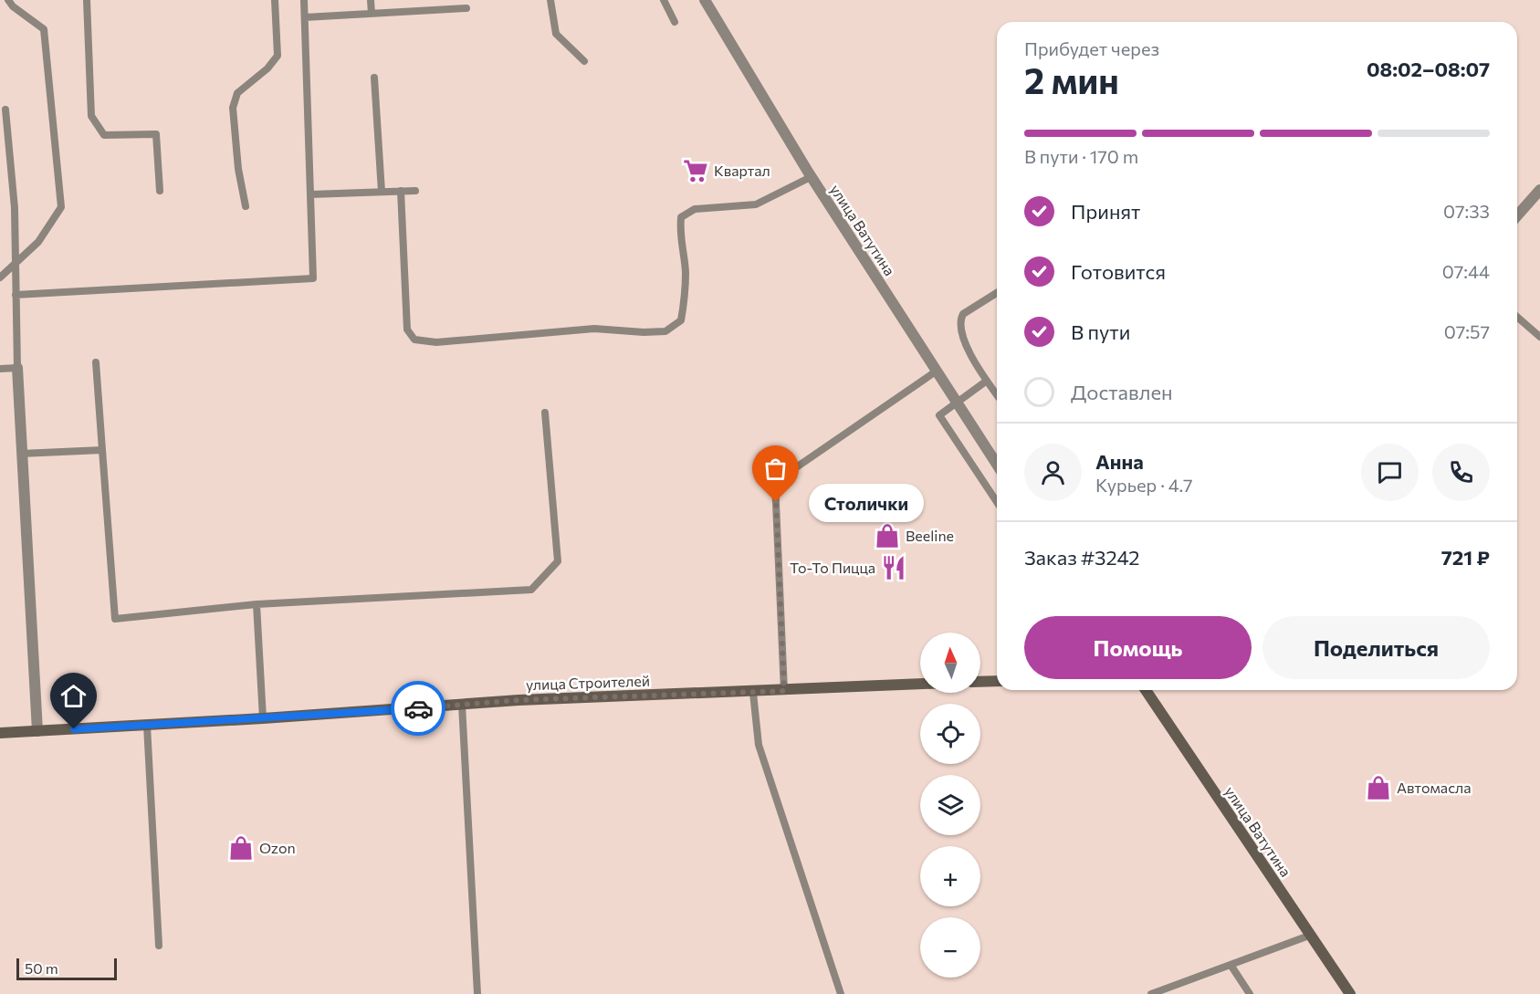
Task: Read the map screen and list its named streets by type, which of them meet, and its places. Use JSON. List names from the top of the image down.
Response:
{
  "streets": {
    "main road": ["улица Ватутина", "улица Строителей"]
  },
  "places": {
    "supermarket": ["Квартал"],
    "other": ["Столички"],
    "shop": ["Beeline", "Автомасла", "Ozon"],
    "restaurant": ["То-То Пицца"]
  },
  "scale_bar": "50 m",
  "north": "top",
  "page": {
    "heading": ["2 мин", "Прибудет через", "08:02–08:07"],
    "panel": [
      "Анна",
      "Курьер · 4.7",
      "Заказ #3242",
      "721 ₽"
    ],
    "bar": "В пути · 170 m",
    "list": [
      ["Принят", "07:33"],
      ["Готовится", "07:44"],
      ["В пути", "07:57"],
      "Доставлен"
    ],
    "bubble": "Столички",
    "buttons": ["Помощь", "Поделиться"],
    "map_buttons": ["+", "−"],
    "scale": "50 m"
  }
}
